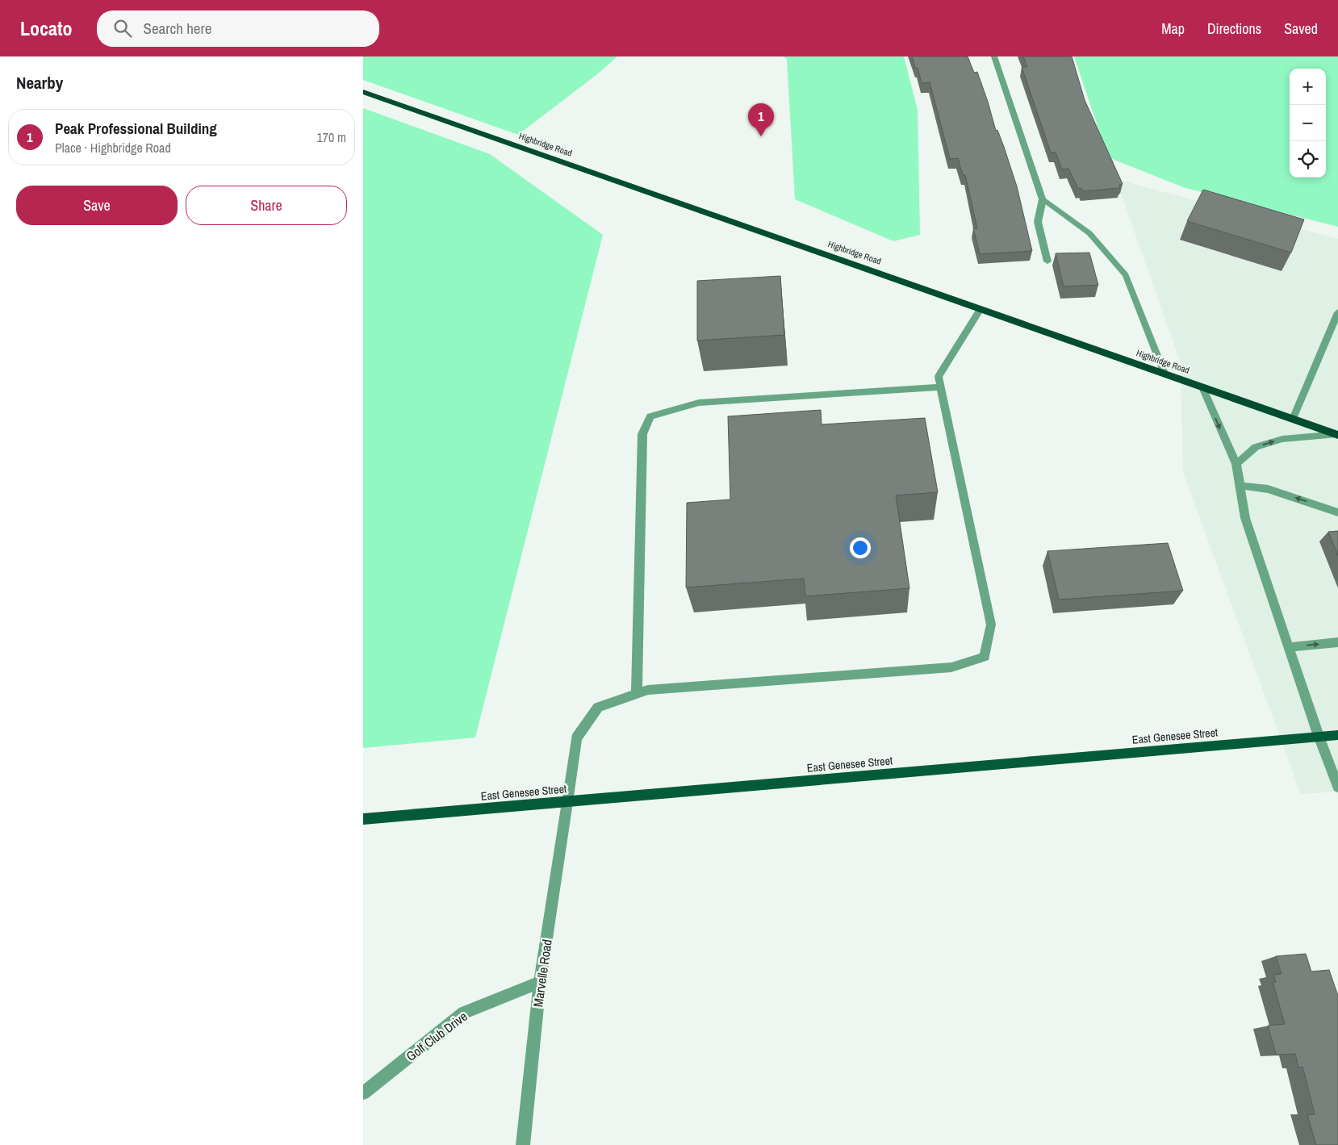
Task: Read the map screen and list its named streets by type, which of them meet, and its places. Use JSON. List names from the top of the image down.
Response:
{
  "streets": {
    "highway": ["Highbridge Road"],
    "main road": ["East Genesee Street"],
    "street": ["Marvelle Road", "Golf Club Drive"]
  },
  "crossings": [
    ["East Genesee Street", "Marvelle Road"],
    ["Marvelle Road", "Golf Club Drive"]
  ],
  "page": {
    "header": "Locato",
    "search": "Search here",
    "nav": ["Map", "Directions", "Saved"],
    "heading": "Nearby",
    "map_buttons": ["+", "−"],
    "pins": "1",
    "list": [
      {
        "mark": "1",
        "name": "Peak Professional Building",
        "note": "Place · Highbridge Road",
        "value": "170 m"
      }
    ],
    "buttons": ["Save", "Share"]
  }
}
